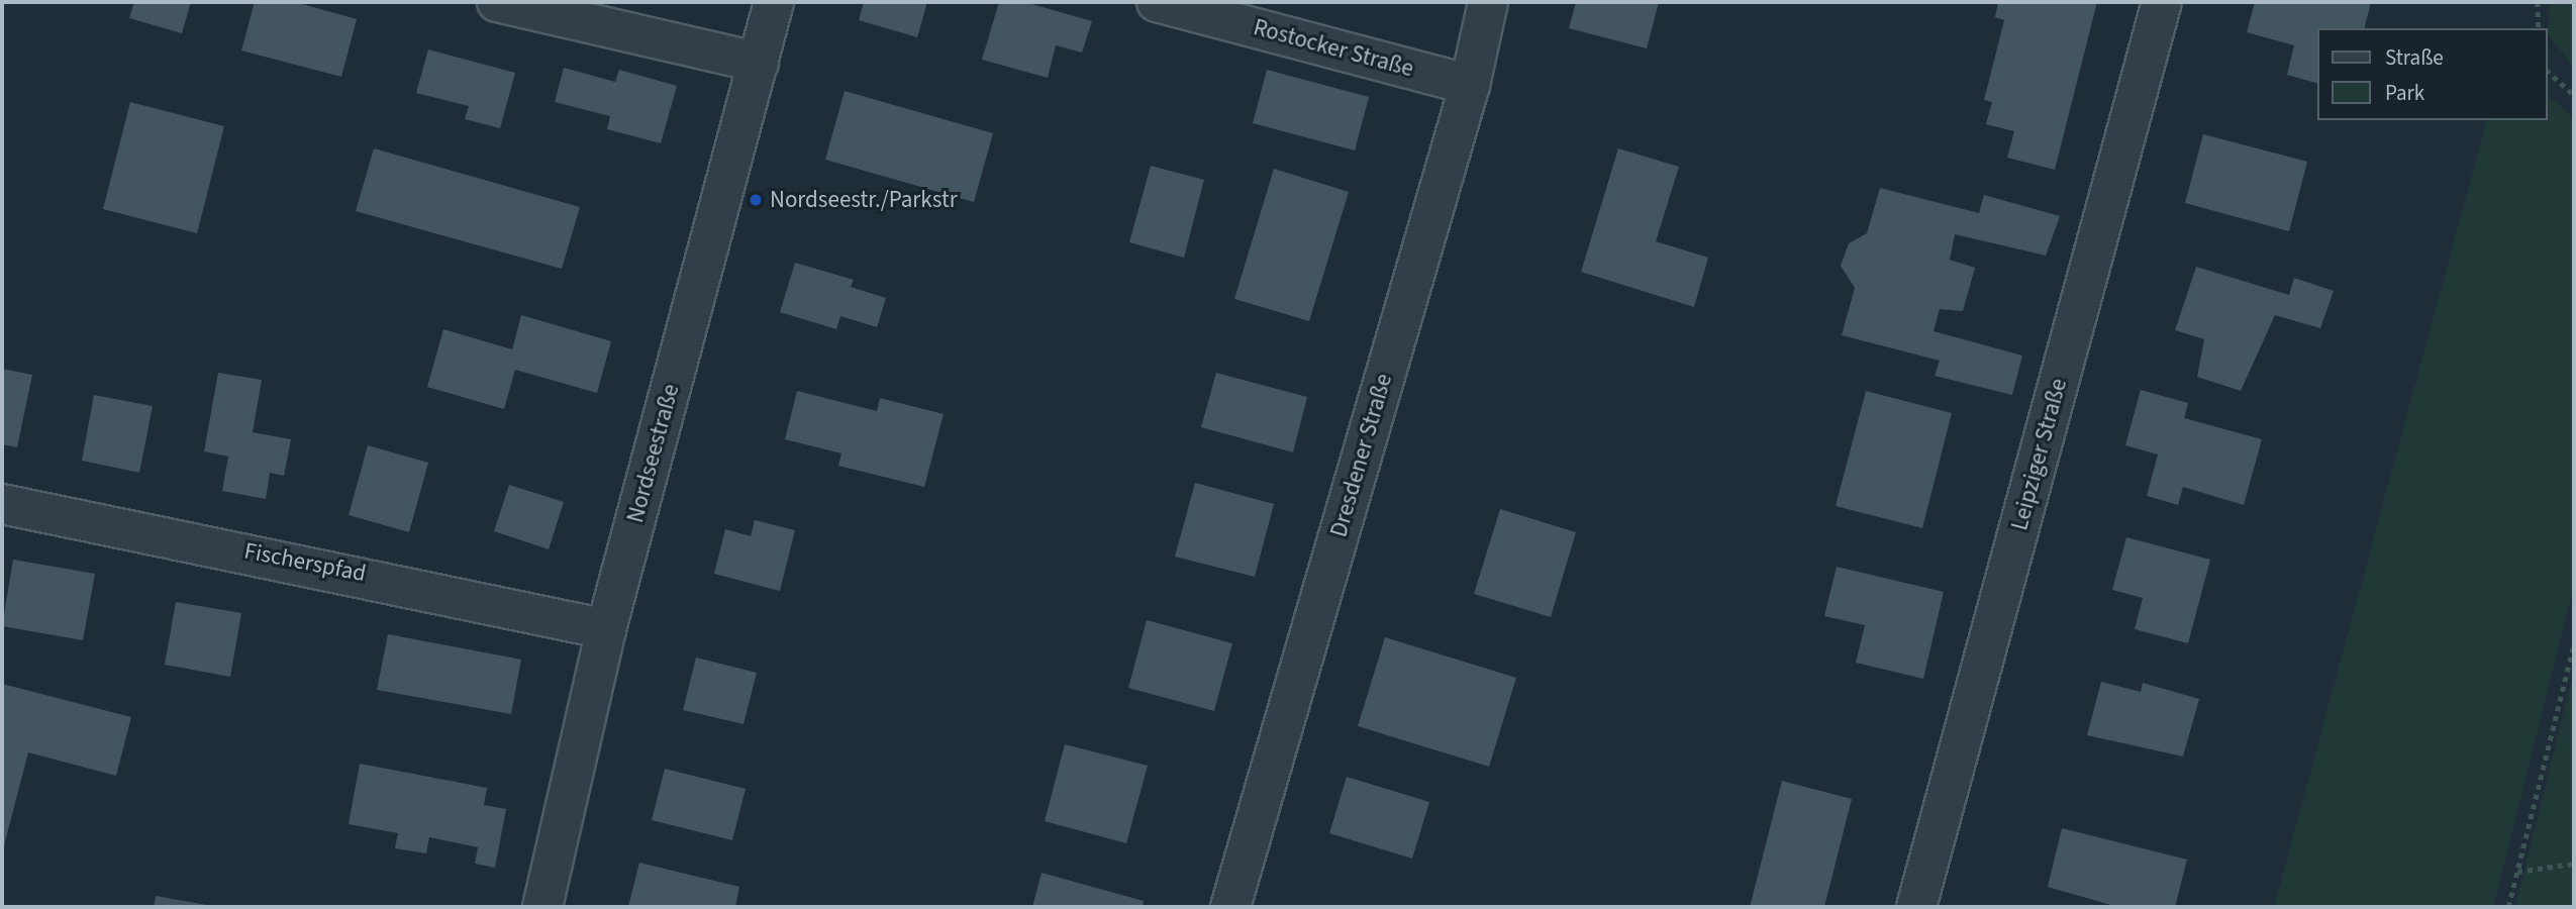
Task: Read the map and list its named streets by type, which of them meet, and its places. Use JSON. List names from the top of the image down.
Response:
{
  "streets": {
    "street": [
      "Rostocker Straße",
      "Nordseestraße",
      "Leipziger Straße",
      "Dresdener Straße",
      "Fischerspfad"
    ]
  },
  "crossings": [
    ["Rostocker Straße", "Dresdener Straße"],
    ["Nordseestraße", "Fischerspfad"]
  ],
  "places": ["Nordseestr./Parkstr"],
  "legend": ["Straße", "Park"]
}
